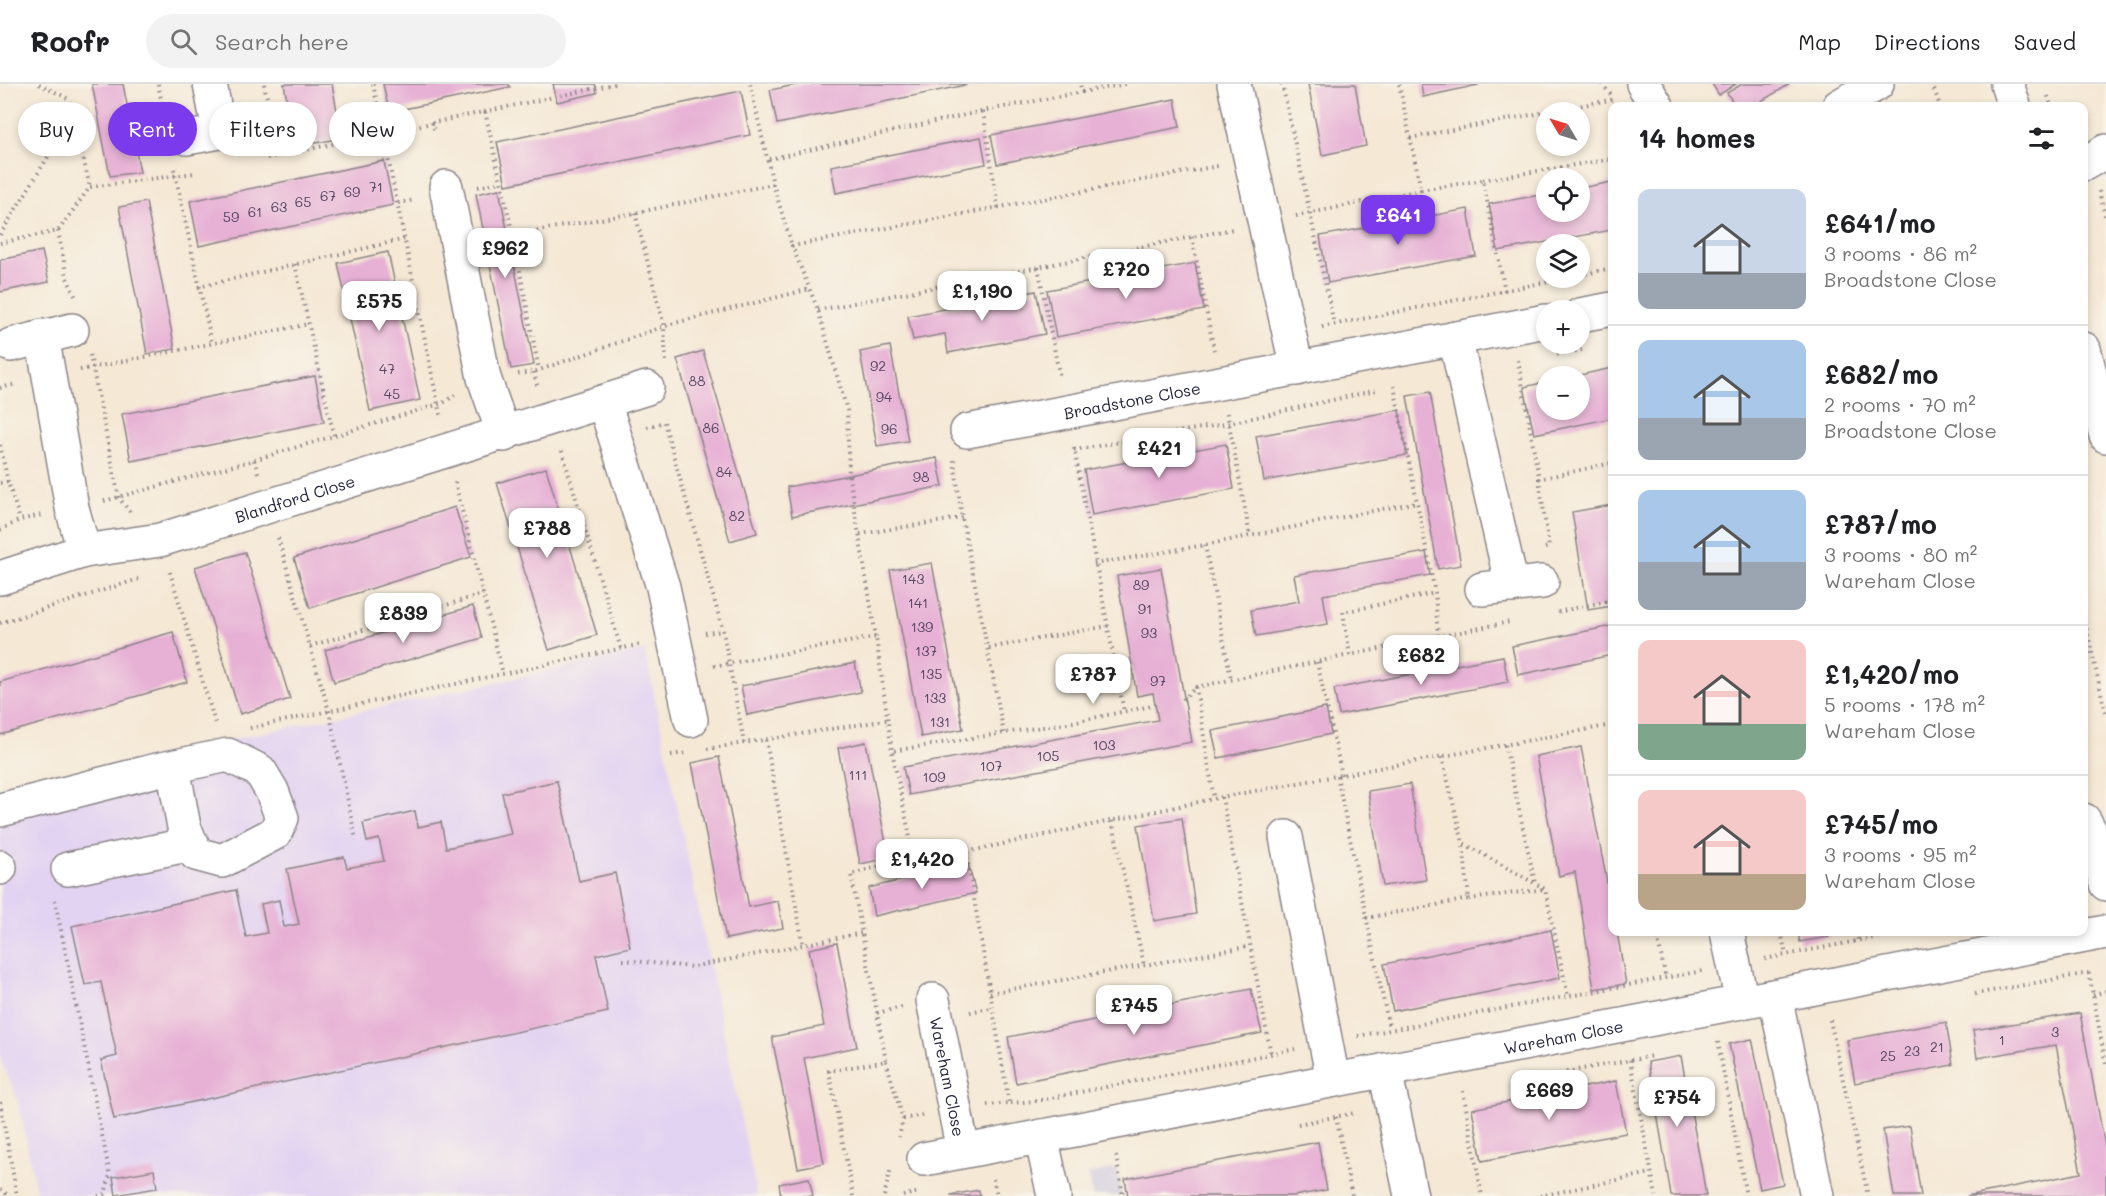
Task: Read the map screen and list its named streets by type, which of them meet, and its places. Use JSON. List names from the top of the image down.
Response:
{
  "streets": {
    "street": ["Broadstone Close", "Blandford Close", "Wareham Close"]
  },
  "house_numbers": [
    "71",
    "69",
    "67",
    "65",
    "63",
    "61",
    "59",
    "92",
    "47",
    "88",
    "45",
    "94",
    "86",
    "96",
    "84",
    "98",
    "82",
    "143",
    "89",
    "141",
    "91",
    "139",
    "93",
    "137",
    "135",
    "97",
    "133",
    "131",
    "103",
    "105",
    "107",
    "111",
    "109",
    "3",
    "1",
    "21",
    "23",
    "25"
  ],
  "north": "top left",
  "page": {
    "header": "Roofr",
    "search": "Search here",
    "nav": ["Map", "Directions", "Saved"],
    "map_buttons": ["+", "−"],
    "chip": [
      "Buy",
      "Rent",
      "Filters",
      "New"
    ],
    "heading": "14 homes",
    "list": [
      {
        "name": "£641/mo",
        "note": "3 rooms · 86 m² · Broadstone Close"
      },
      {
        "name": "£682/mo",
        "note": "2 rooms · 70 m² · Broadstone Close"
      },
      {
        "name": "£787/mo",
        "note": "3 rooms · 80 m² · Wareham Close"
      },
      {
        "name": "£1,420/mo",
        "note": "5 rooms · 178 m² · Wareham Close"
      },
      {
        "name": "£745/mo",
        "note": "3 rooms · 95 m² · Wareham Close"
      }
    ],
    "price": [
      "£641",
      "£962",
      "£720",
      "£1,190",
      "£575",
      "£421",
      "£788",
      "£839",
      "£682",
      "£787",
      "£1,420",
      "£745",
      "£669",
      "£754"
    ]
  }
}
